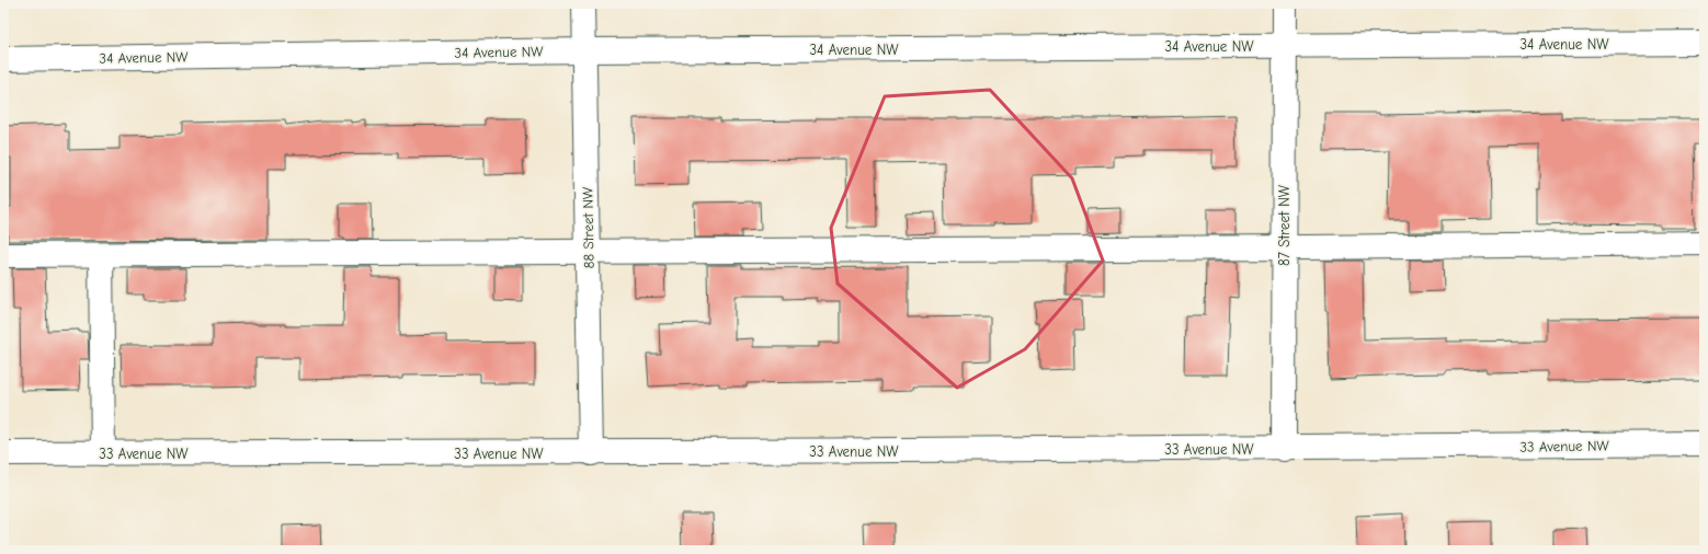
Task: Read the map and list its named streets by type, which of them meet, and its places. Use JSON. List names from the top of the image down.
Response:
{
  "streets": {
    "street": [
      "34 Avenue NW",
      "87 Street NW",
      "88 Street NW",
      "33 Avenue NW"
    ]
  },
  "crossings": [
    ["34 Avenue NW", "87 Street NW"],
    ["34 Avenue NW", "88 Street NW"],
    ["87 Street NW", "33 Avenue NW"],
    ["88 Street NW", "33 Avenue NW"]
  ]
}
